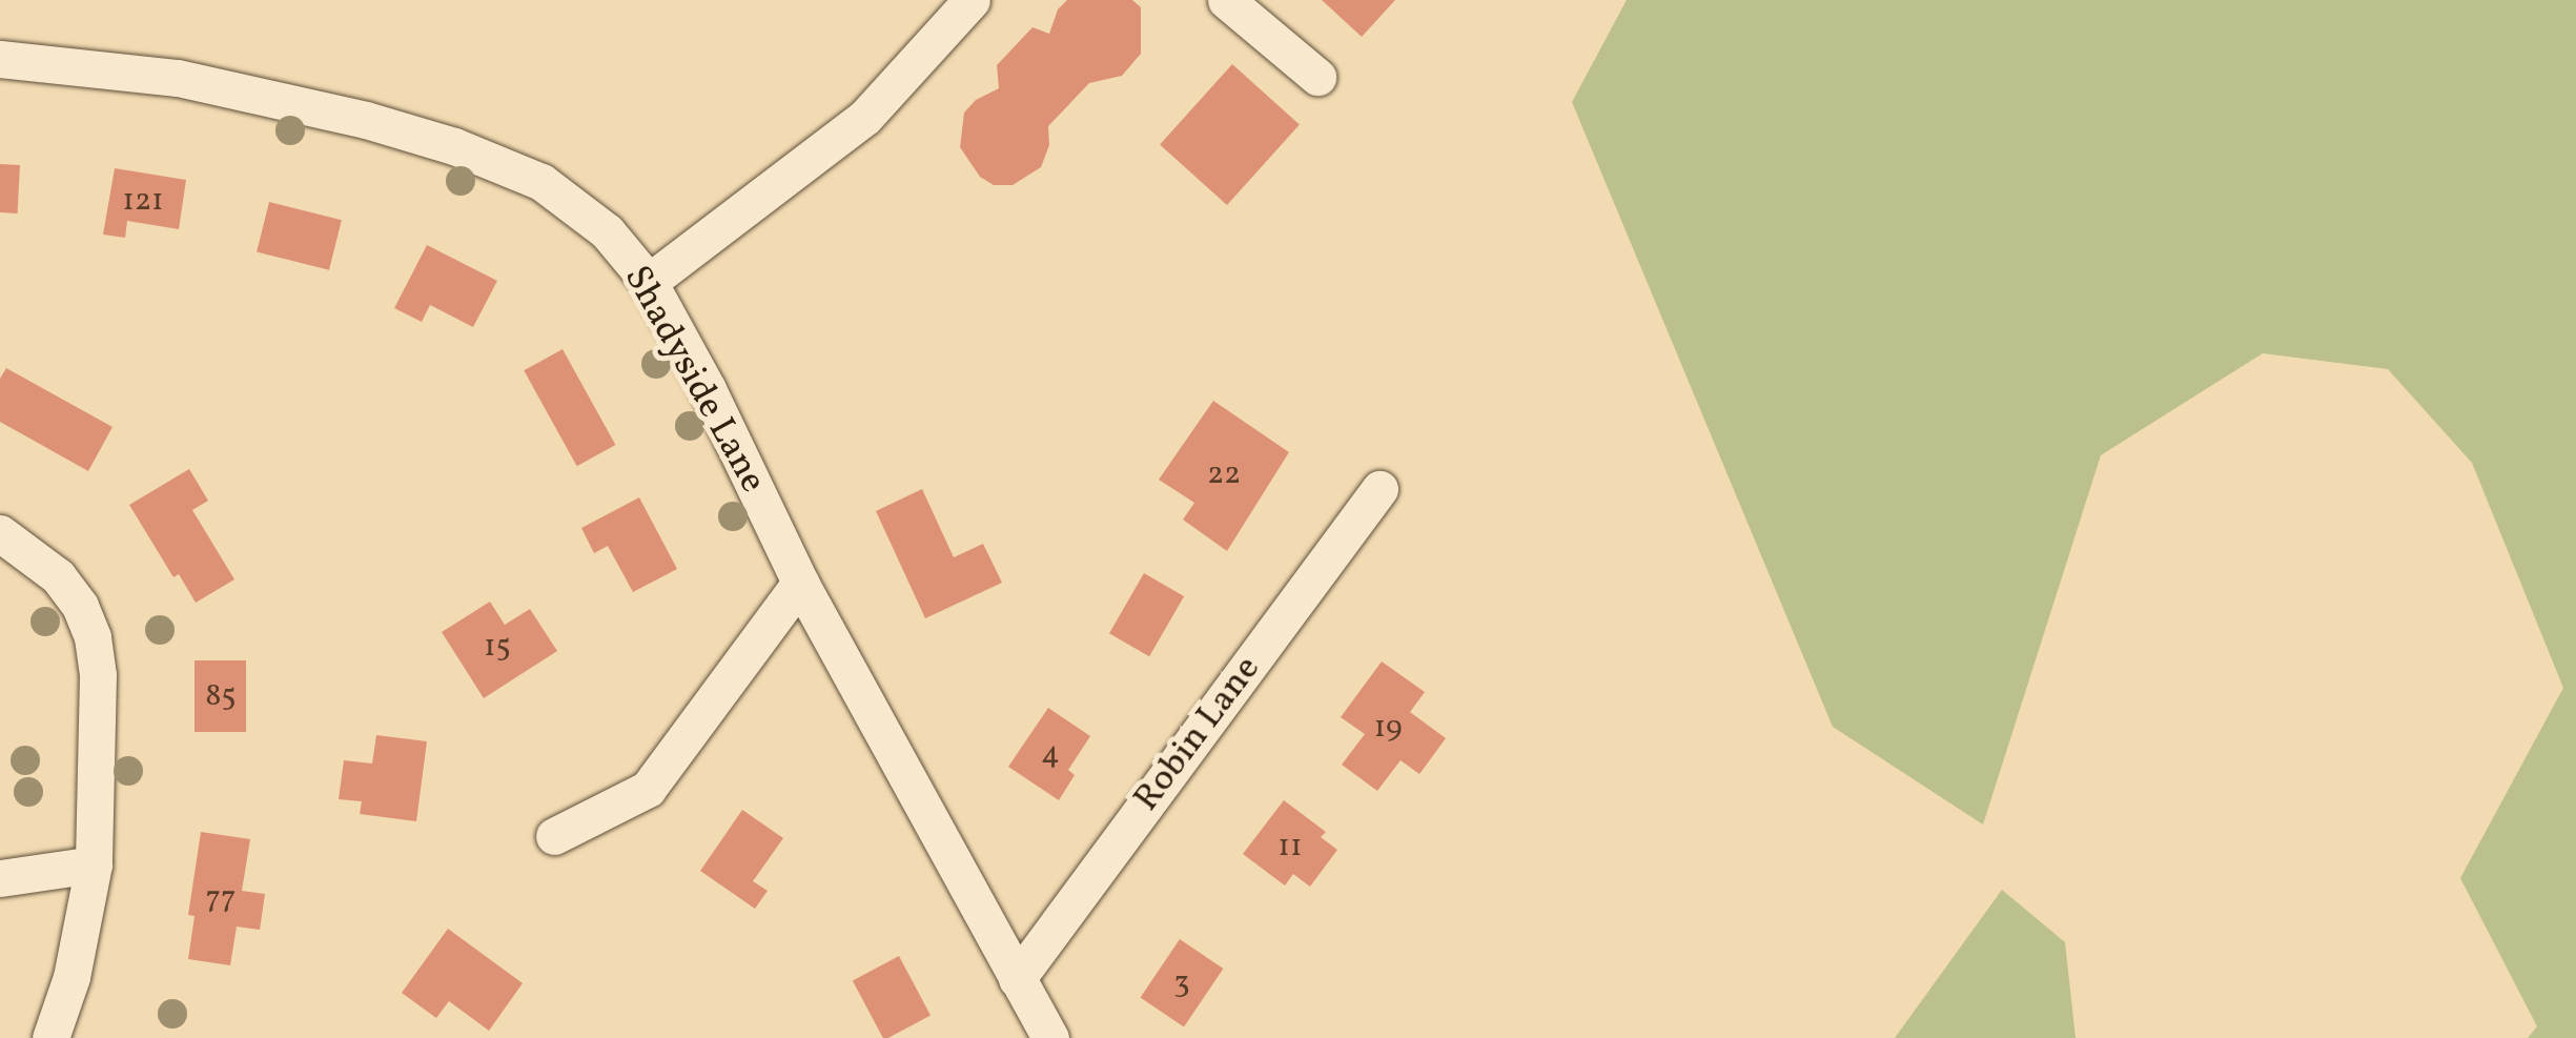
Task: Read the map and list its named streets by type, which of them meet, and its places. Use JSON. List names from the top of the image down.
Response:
{
  "streets": {
    "street": ["Shadyside Lane", "Robin Lane"]
  },
  "crossings": [
    ["Shadyside Lane", "Robin Lane"]
  ],
  "house_numbers": [
    "121",
    "22",
    "15",
    "85",
    "19",
    "4",
    "11",
    "77",
    "3"
  ]
}
